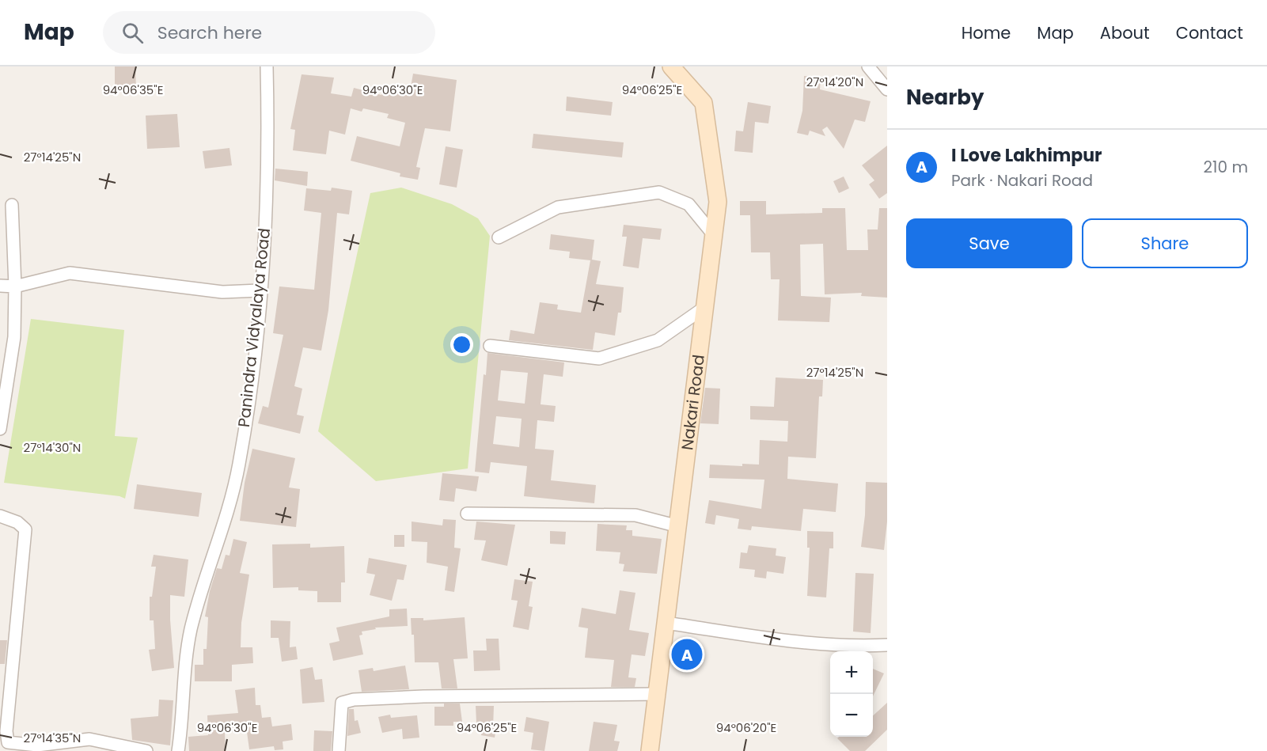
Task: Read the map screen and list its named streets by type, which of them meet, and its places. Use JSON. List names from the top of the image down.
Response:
{
  "streets": {
    "street": ["Panindra Vidyalaya Road", "Nakari Road"]
  },
  "page": {
    "header": "Map",
    "search": "Search here",
    "nav": [
      "Home",
      "Map",
      "About",
      "Contact"
    ],
    "heading": "Nearby",
    "list": [
      {
        "mark": "A",
        "name": "I Love Lakhimpur",
        "note": "Park · Nakari Road",
        "value": "210 m"
      }
    ],
    "buttons": ["Save", "Share"],
    "pins": "A",
    "map_buttons": ["+", "−"]
  },
  "coordinates": [
    "27°14'20\"N",
    "94°06'35\"E",
    "94°06'30\"E",
    "94°06'25\"E",
    "27°14'25\"N",
    "27°14'30\"N",
    "94°06'20\"E",
    "27°14'35\"N"
  ]
}
